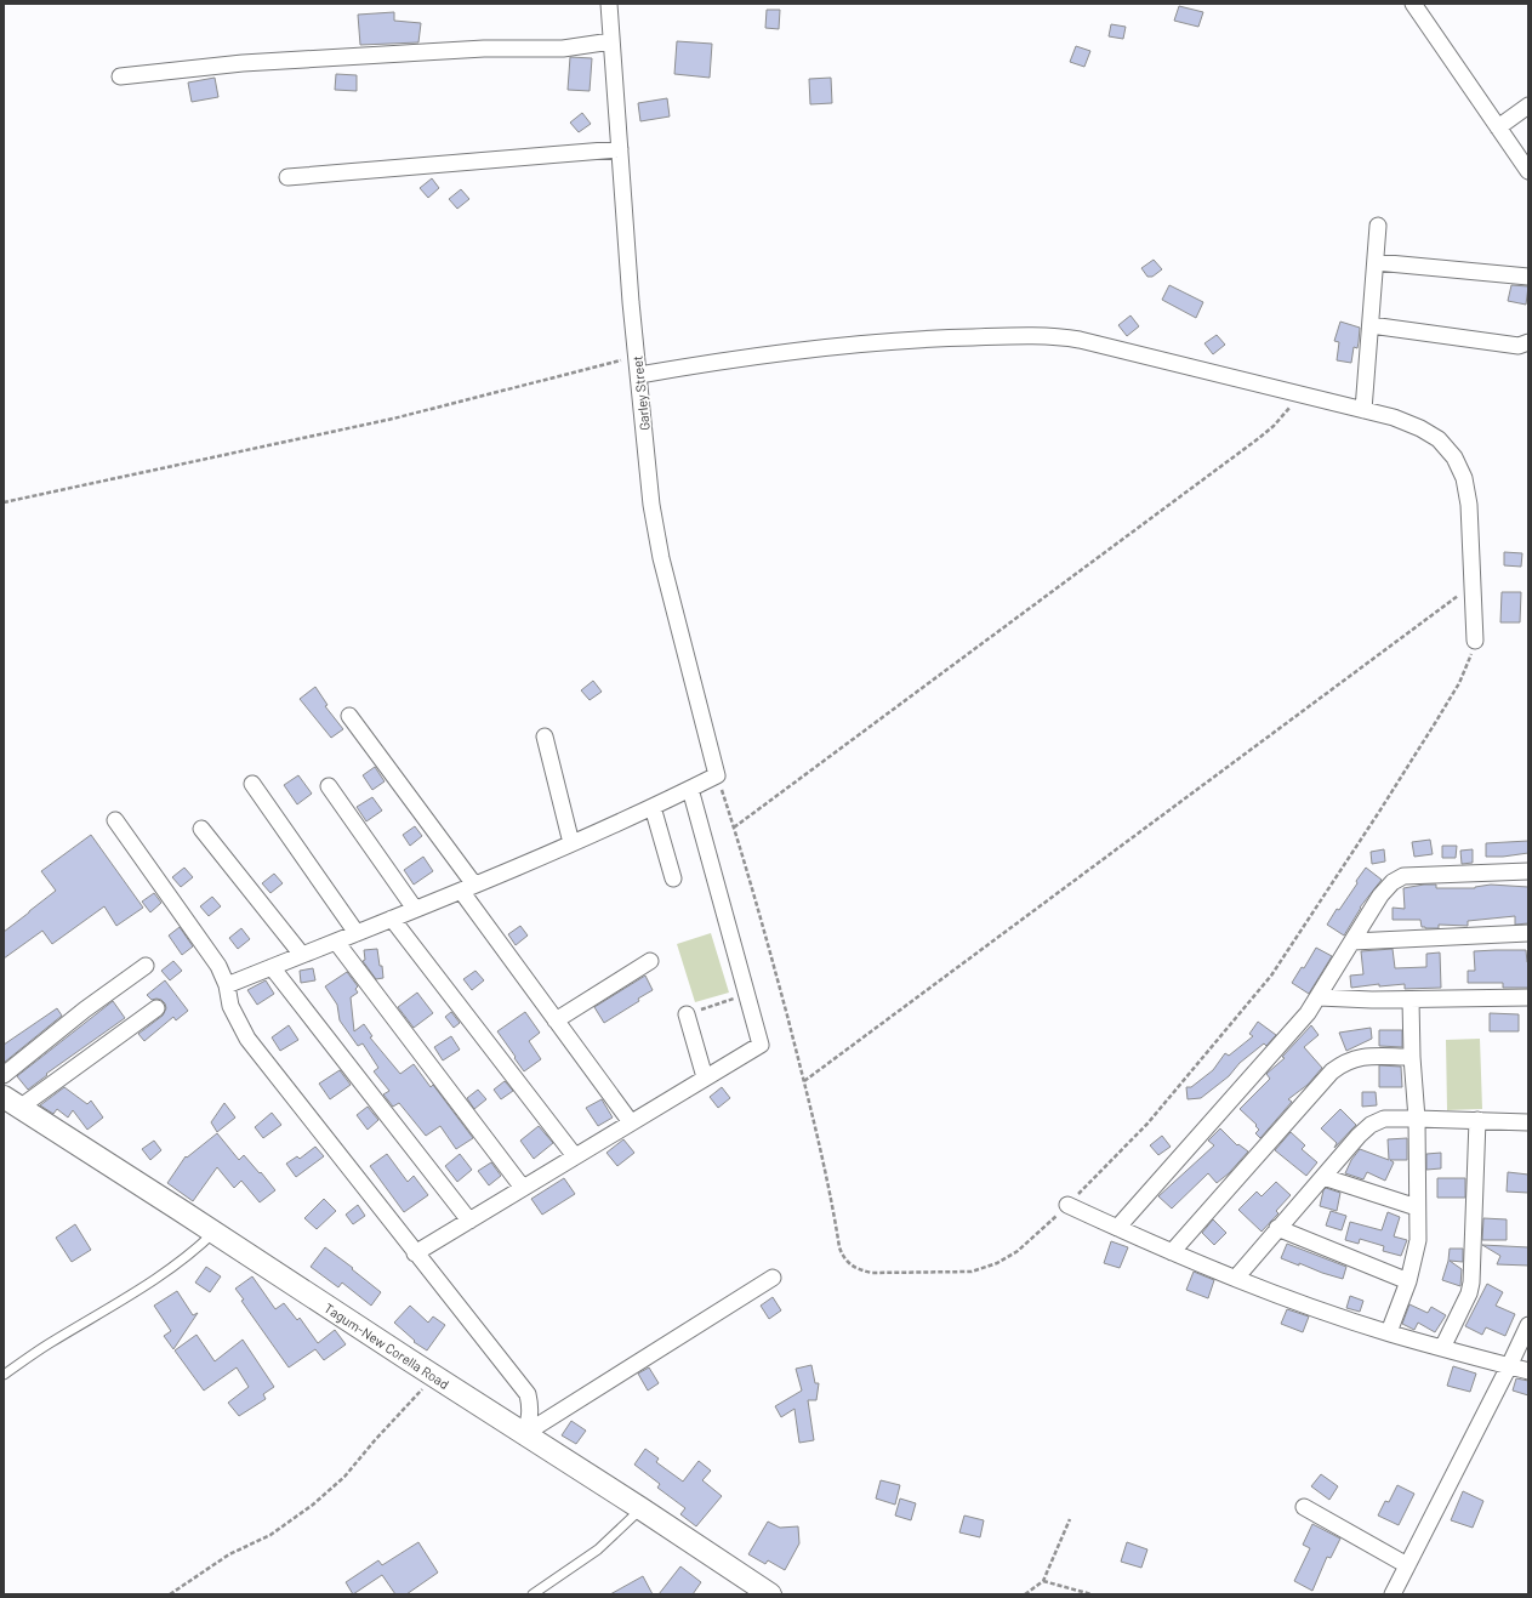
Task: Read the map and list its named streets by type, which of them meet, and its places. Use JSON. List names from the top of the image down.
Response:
{
  "streets": {
    "main road": ["Tagum-New Corella Road"],
    "street": ["Garley Street"]
  }
}
